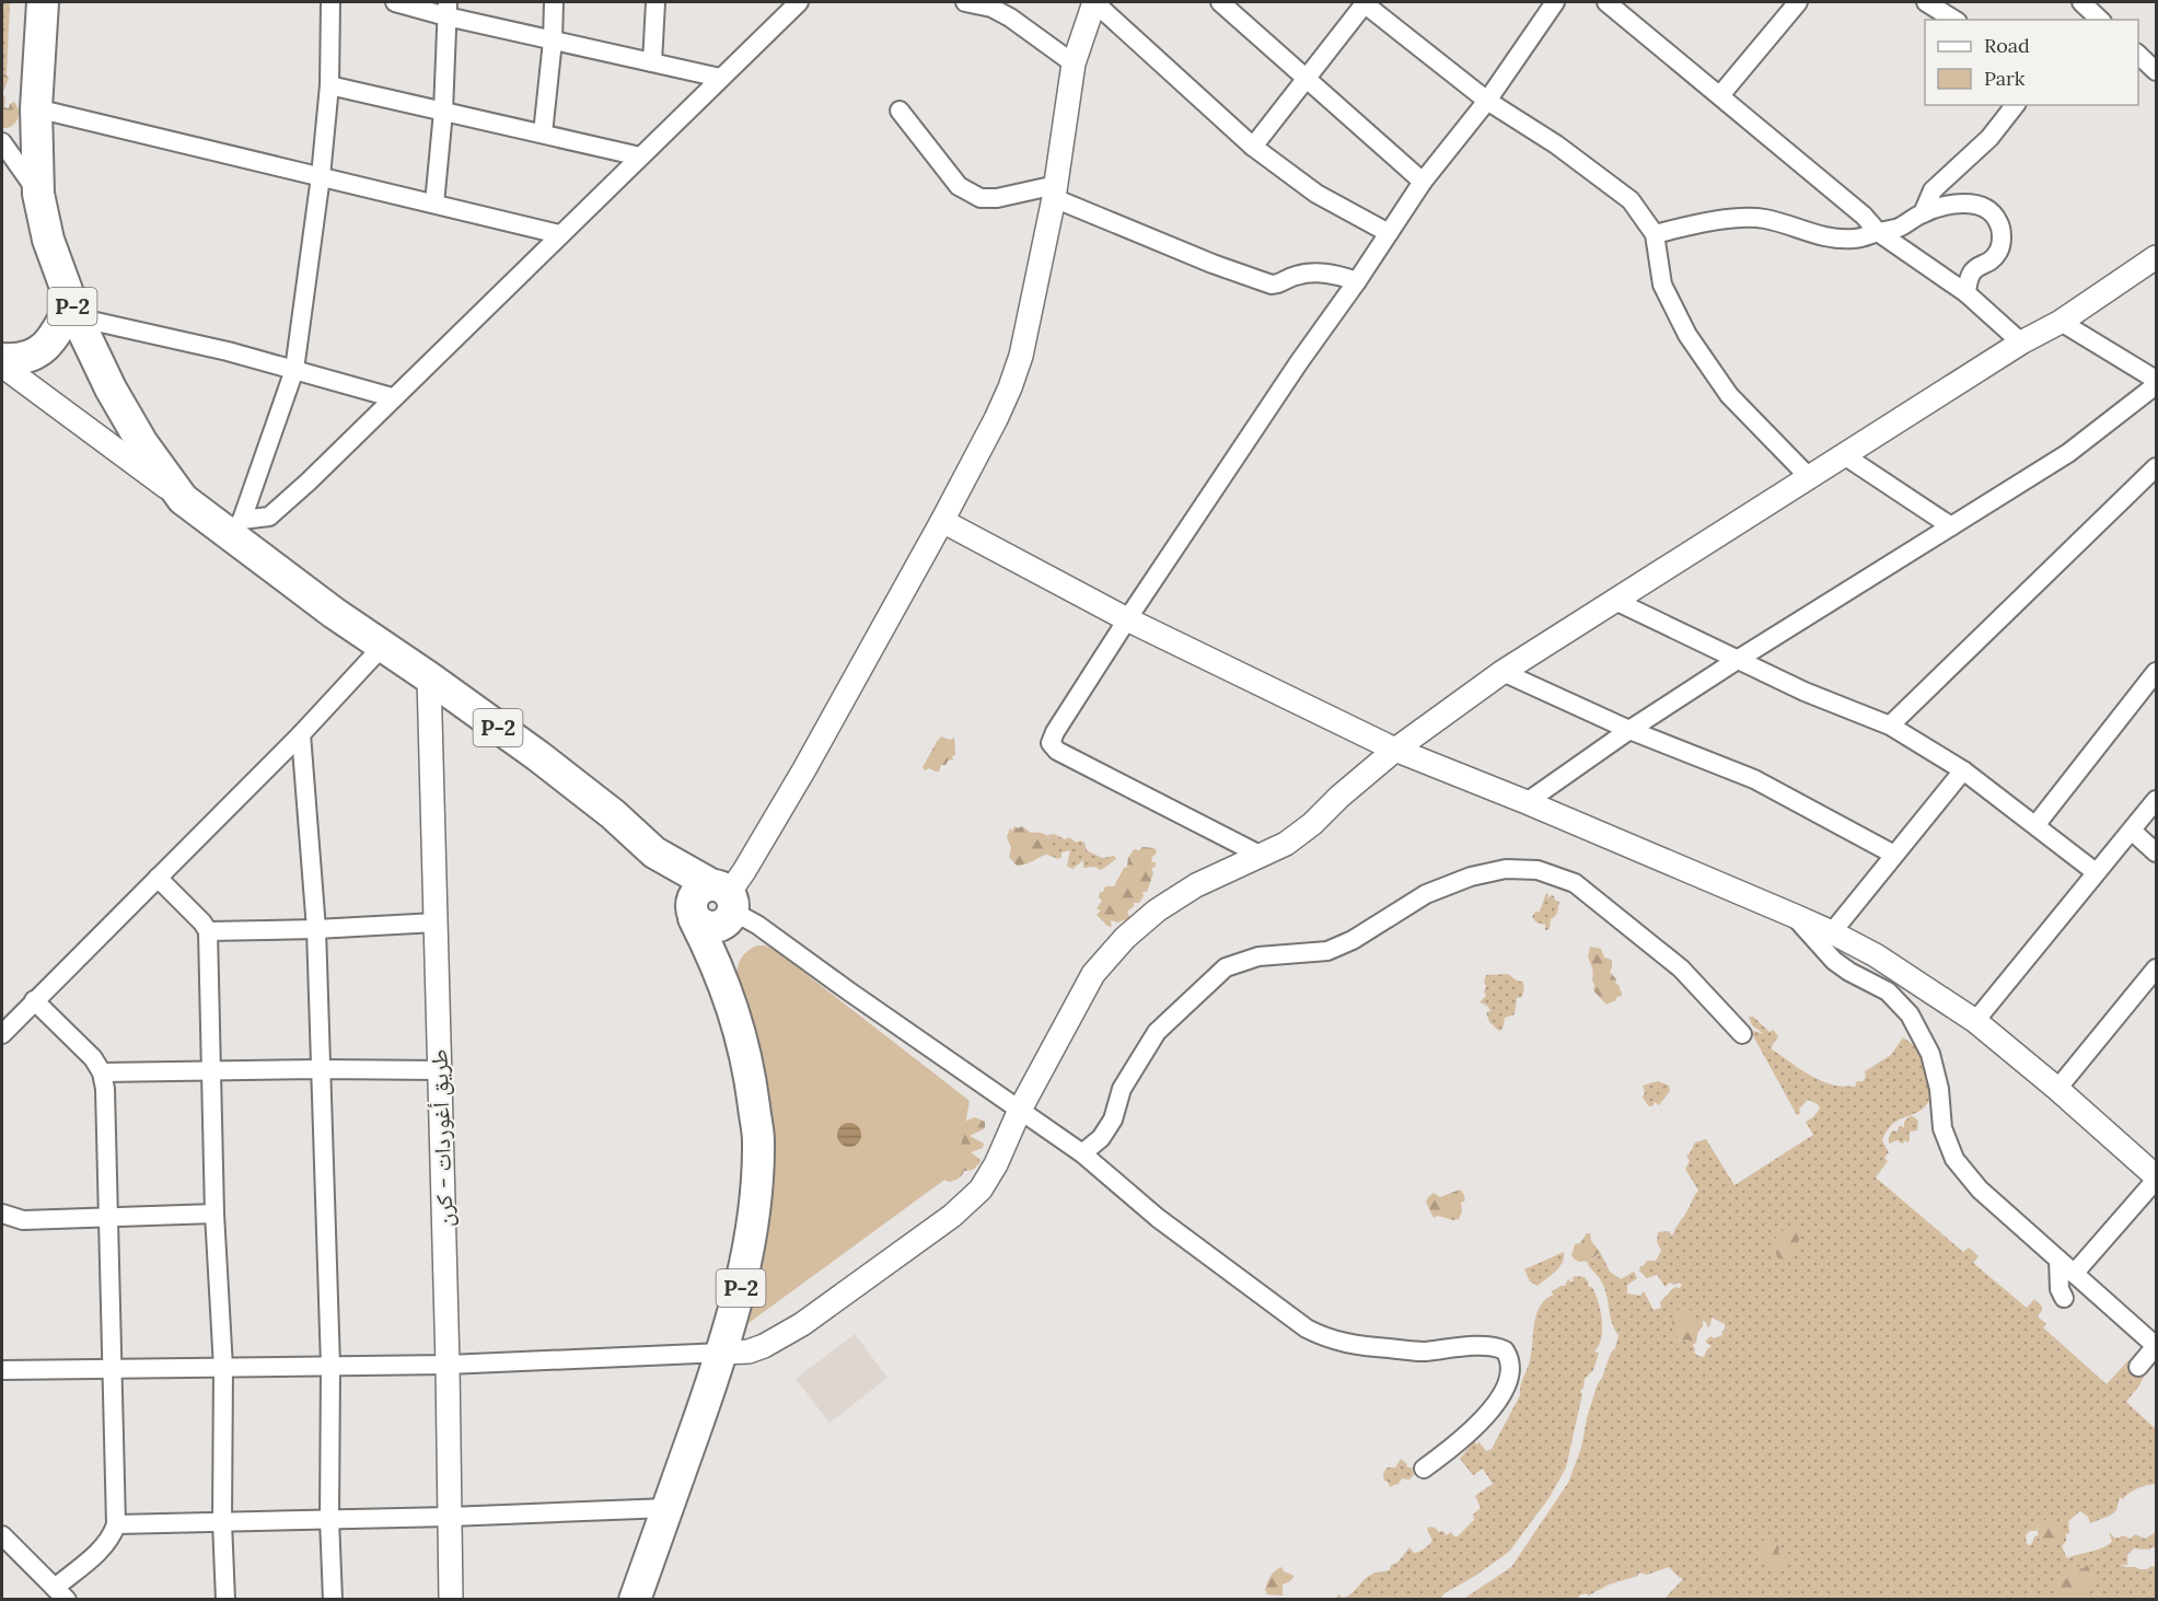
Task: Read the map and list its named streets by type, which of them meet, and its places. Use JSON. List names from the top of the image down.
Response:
{
  "streets": {
    "highway": ["P-2"],
    "street": ["طريق أغوردات - كرن"]
  },
  "crossings": [
    ["P-2", "طريق أغوردات - كرن"]
  ],
  "legend": ["Road", "Park"]
}
